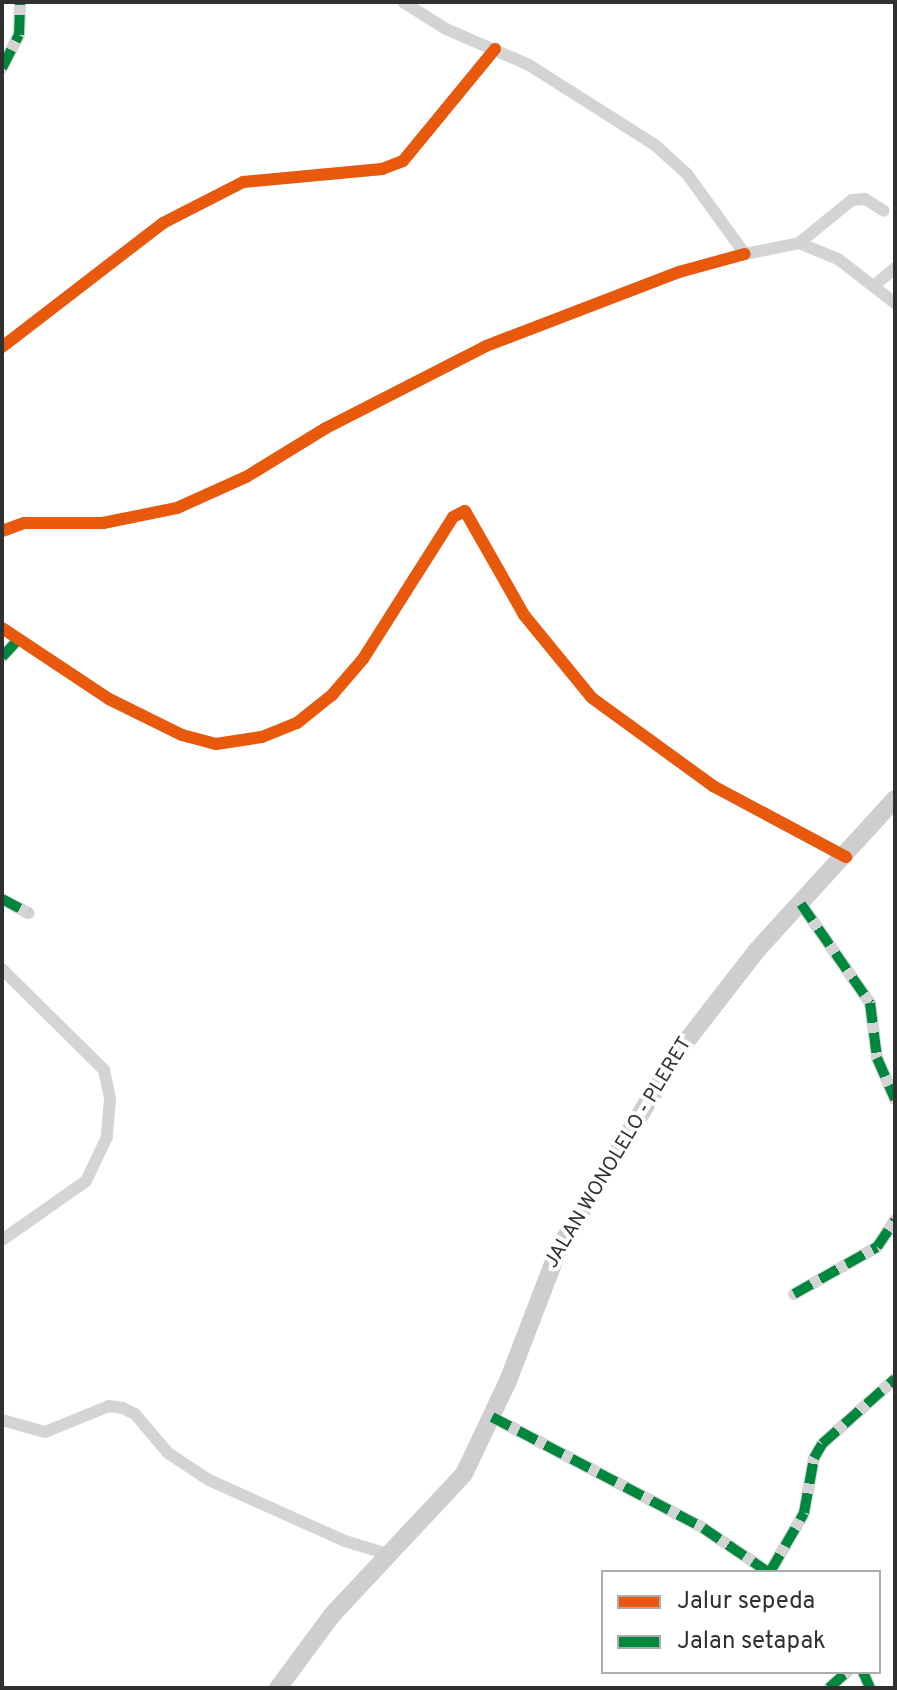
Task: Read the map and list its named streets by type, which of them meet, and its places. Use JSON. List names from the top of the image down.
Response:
{
  "streets": {
    "main road": ["JALAN WONOLELO - PLERET"]
  },
  "legend": ["Jalur sepeda", "Jalan setapak"]
}
